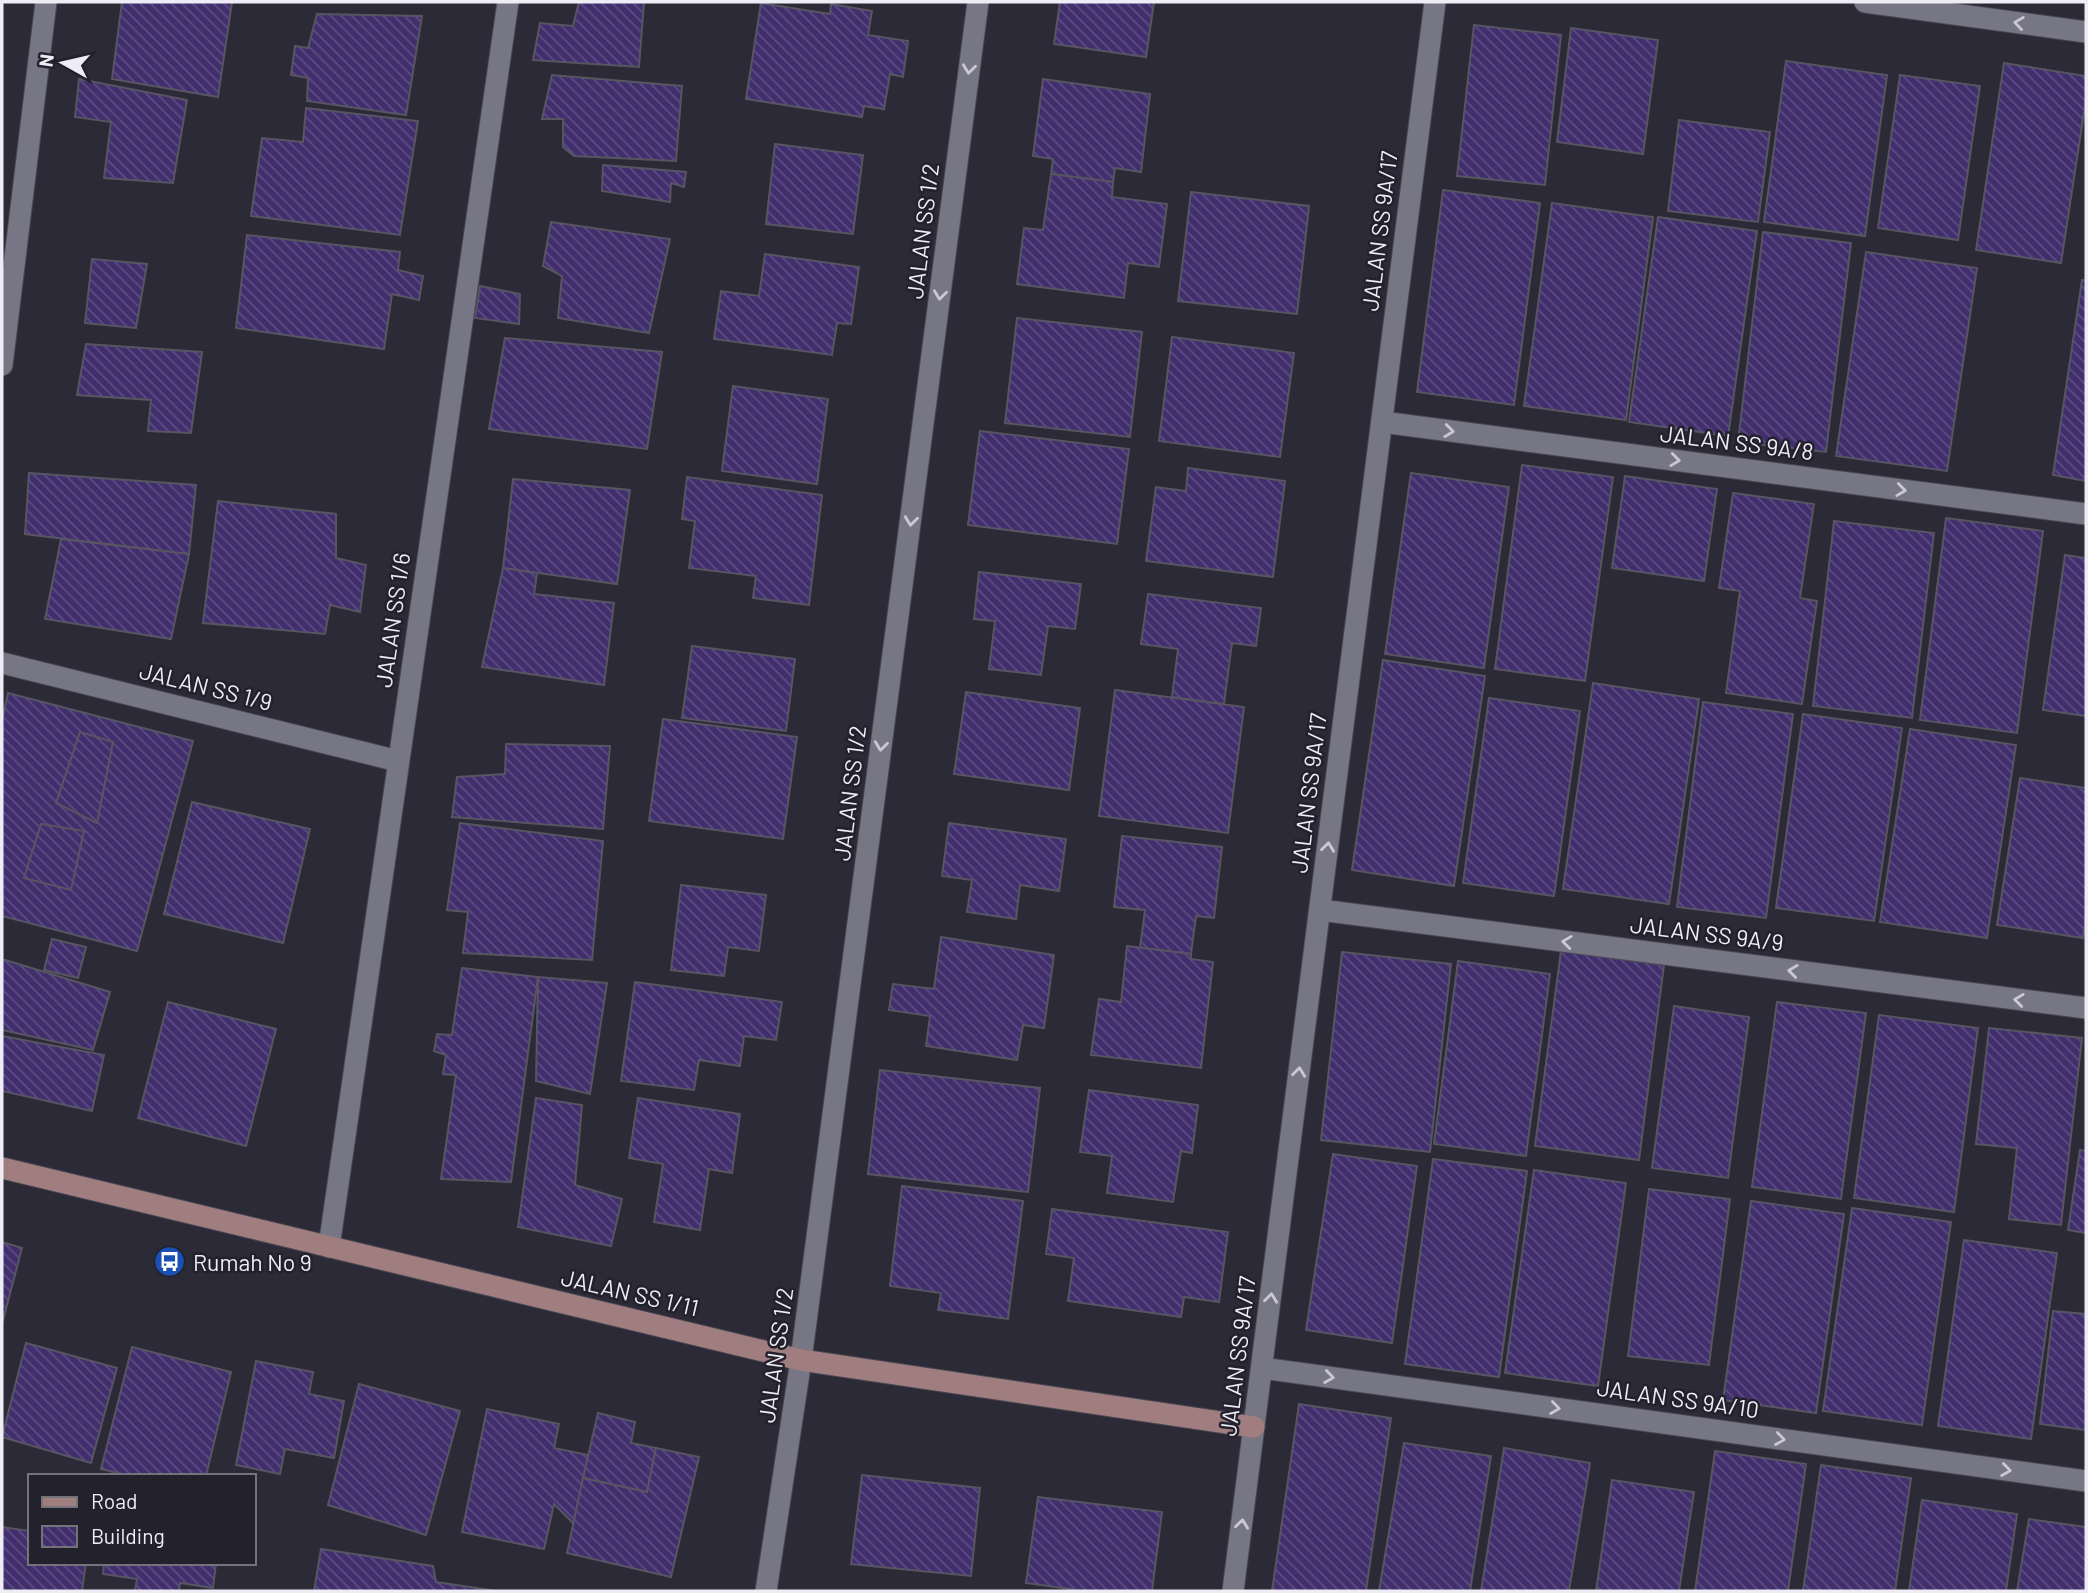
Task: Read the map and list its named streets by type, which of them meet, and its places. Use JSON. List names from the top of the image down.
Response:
{
  "streets": {
    "street": [
      "JALAN SS 1/2",
      "JALAN SS 9A/17",
      "JALAN SS 9A/8",
      "JALAN SS 1/6",
      "JALAN SS 1/9",
      "JALAN SS 9A/9",
      "JALAN SS 1/11",
      "JALAN SS 9A/10"
    ]
  },
  "crossings": [
    ["JALAN SS 1/2", "JALAN SS 1/11"],
    ["JALAN SS 9A/17", "JALAN SS 9A/8"],
    ["JALAN SS 9A/17", "JALAN SS 9A/9"],
    ["JALAN SS 9A/17", "JALAN SS 1/11"],
    ["JALAN SS 9A/17", "JALAN SS 9A/10"],
    ["JALAN SS 1/6", "JALAN SS 1/9"],
    ["JALAN SS 1/6", "JALAN SS 1/11"]
  ],
  "one_way": [
    "JALAN SS 1/2",
    "JALAN SS 9A/17",
    "JALAN SS 9A/8",
    "JALAN SS 9A/9",
    "JALAN SS 9A/10"
  ],
  "places": {
    "bus stop": ["Rumah No 9"]
  },
  "legend": ["Road", "Building"],
  "north": "left"
}
